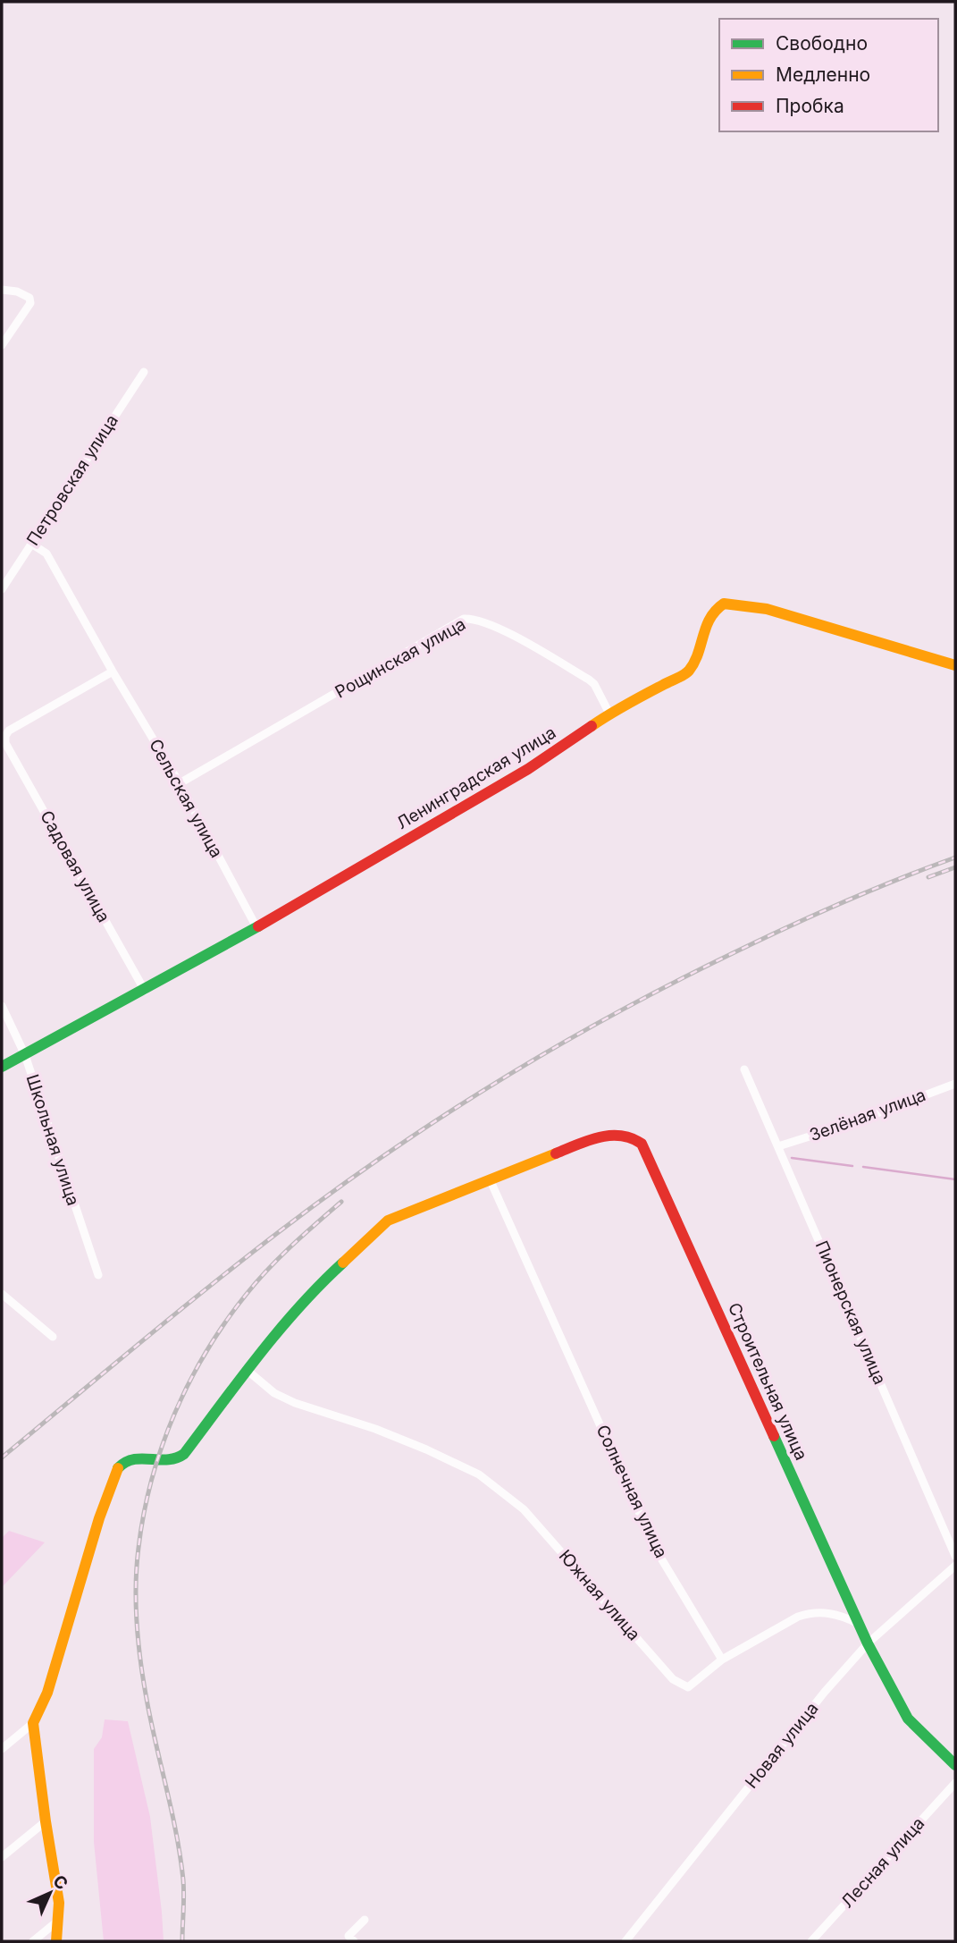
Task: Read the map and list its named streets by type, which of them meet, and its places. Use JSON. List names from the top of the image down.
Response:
{
  "streets": {
    "street": [
      "Петровская улица",
      "Рощинская улица",
      "Ленинградская улица",
      "Сельская улица",
      "Садовая улица",
      "Зелёная улица",
      "Школьная улица",
      "Пионерская улица",
      "Строительная улица",
      "Солнечная улица",
      "Южная улица",
      "Новая улица",
      "Лесная улица"
    ]
  },
  "crossings": [
    ["Петровская улица", "Сельская улица"],
    ["Рощинская улица", "Ленинградская улица"],
    ["Рощинская улица", "Сельская улица"],
    ["Ленинградская улица", "Сельская улица"],
    ["Ленинградская улица", "Садовая улица"],
    ["Ленинградская улица", "Школьная улица"],
    ["Сельская улица", "Садовая улица"],
    ["Зелёная улица", "Пионерская улица"],
    ["Строительная улица", "Солнечная улица"],
    ["Строительная улица", "Новая улица"],
    ["Солнечная улица", "Южная улица"]
  ],
  "legend": ["Свободно", "Медленно", "Пробка"],
  "north": "top right"
}
